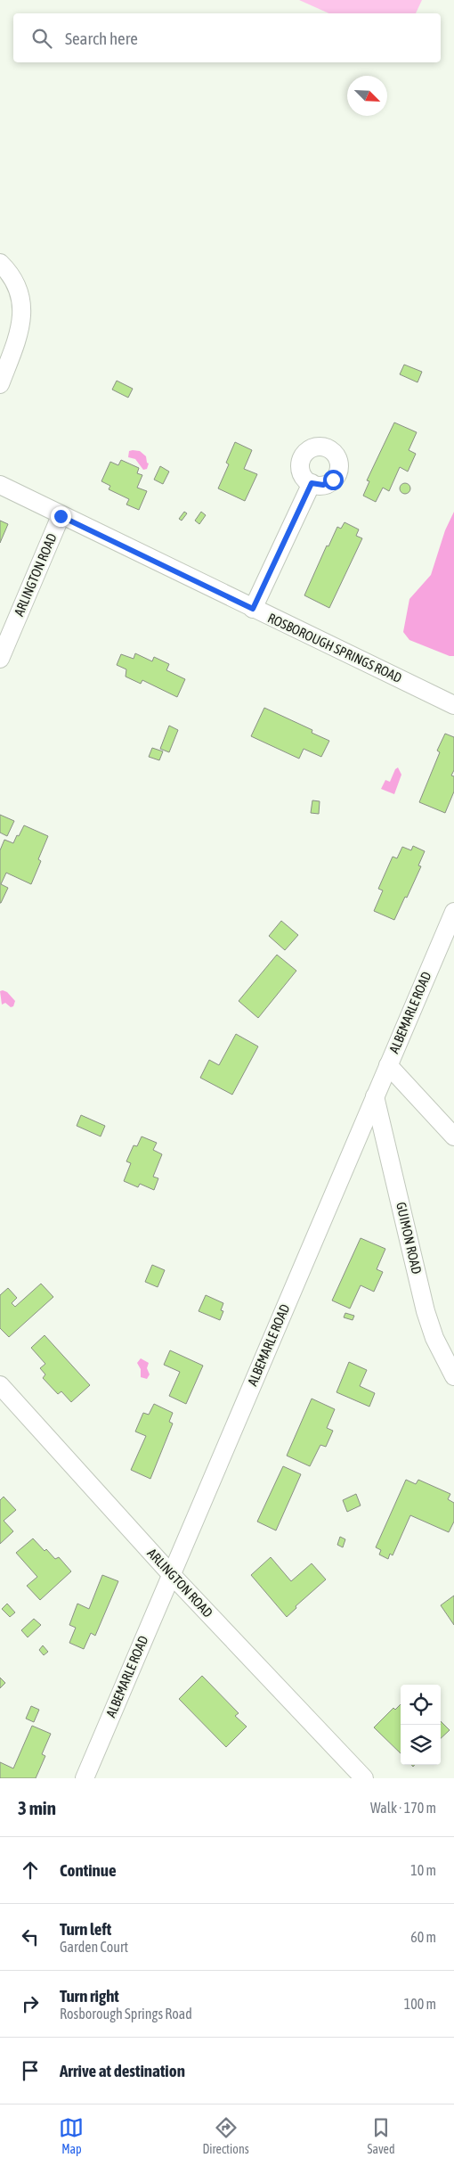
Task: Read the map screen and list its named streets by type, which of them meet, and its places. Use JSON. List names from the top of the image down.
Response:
{
  "streets": {
    "street": [
      "ARLINGTON ROAD",
      "ROSBOROUGH SPRINGS ROAD",
      "ALBEMARLE ROAD",
      "GUIMON ROAD"
    ]
  },
  "crossings": [
    ["ARLINGTON ROAD", "ROSBOROUGH SPRINGS ROAD"],
    ["ARLINGTON ROAD", "ALBEMARLE ROAD"],
    ["ALBEMARLE ROAD", "GUIMON ROAD"]
  ],
  "north": "bottom right",
  "page": {
    "search": "Search here",
    "heading": ["3 min", "Walk · 170 m"],
    "list": [
      ["Continue", "10 m"],
      ["Turn left", "Garden Court", "60 m"],
      ["Turn right", "Rosborough Springs Road", "100 m"],
      "Arrive at destination"
    ],
    "nav": ["Map", "Directions", "Saved"]
  }
}
